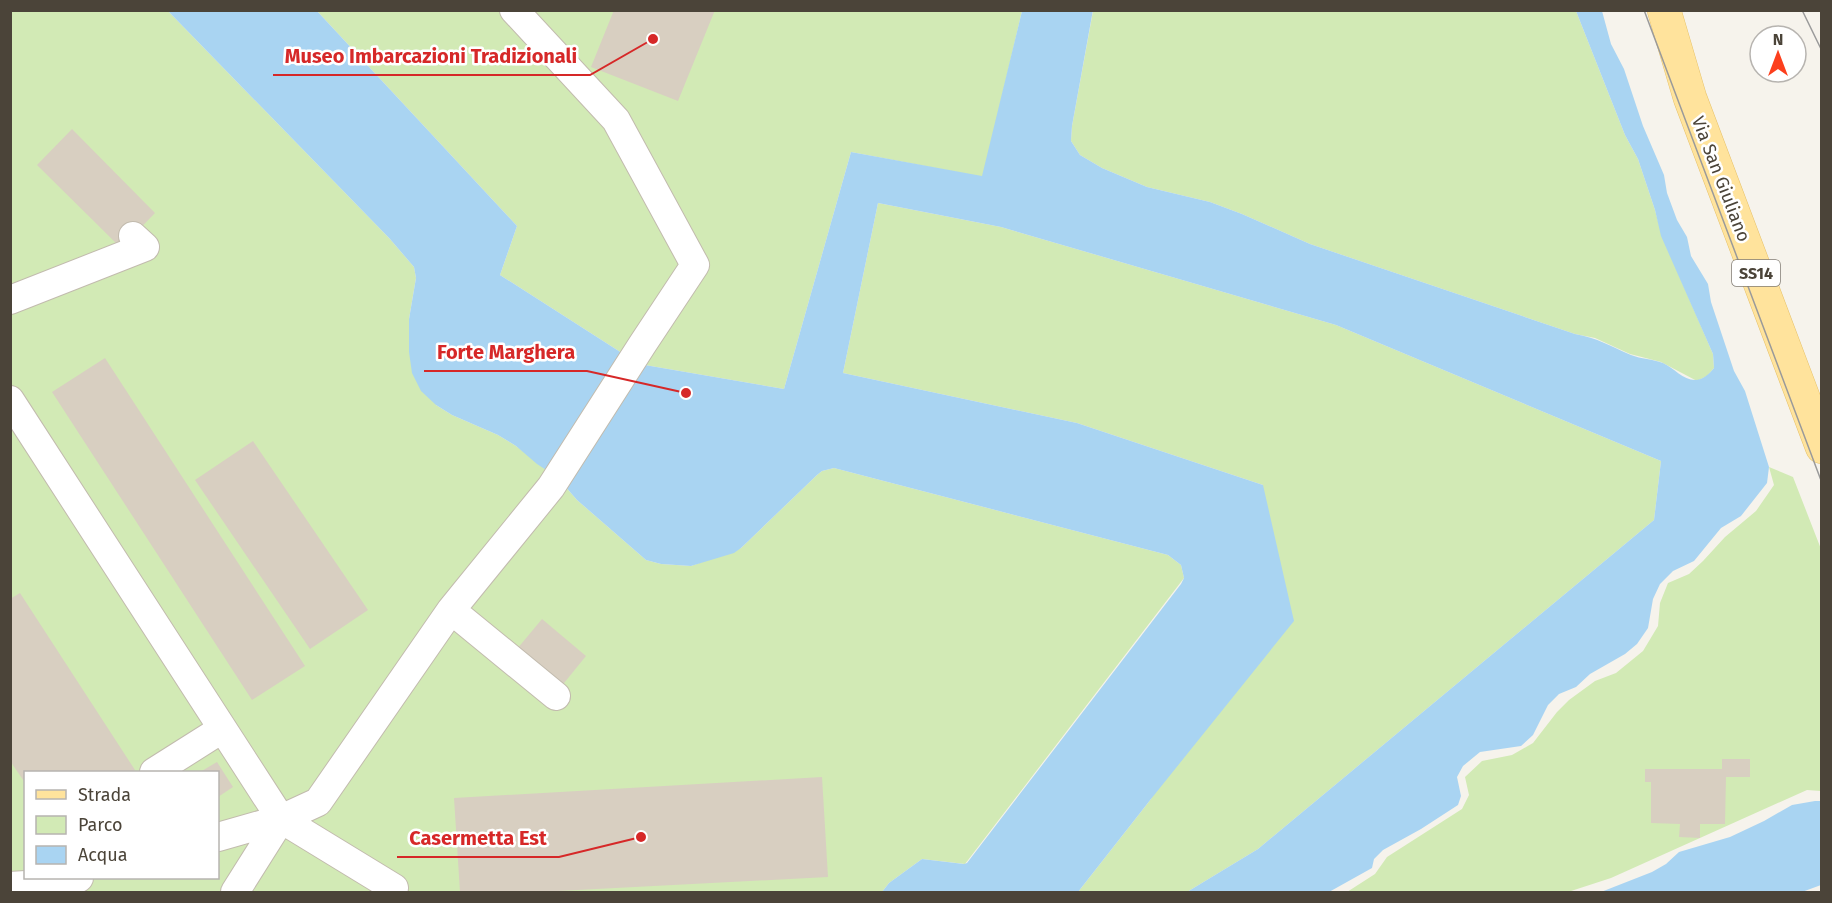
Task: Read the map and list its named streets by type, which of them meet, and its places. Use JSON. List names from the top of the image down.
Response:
{
  "streets": {
    "main road": ["Via San Giuliano", "SS14"]
  },
  "places": ["Museo Imbarcazioni Tradizionali", "Forte Marghera", "Casermetta Est"],
  "legend": ["Strada", "Parco", "Acqua"],
  "north": "top"
}
